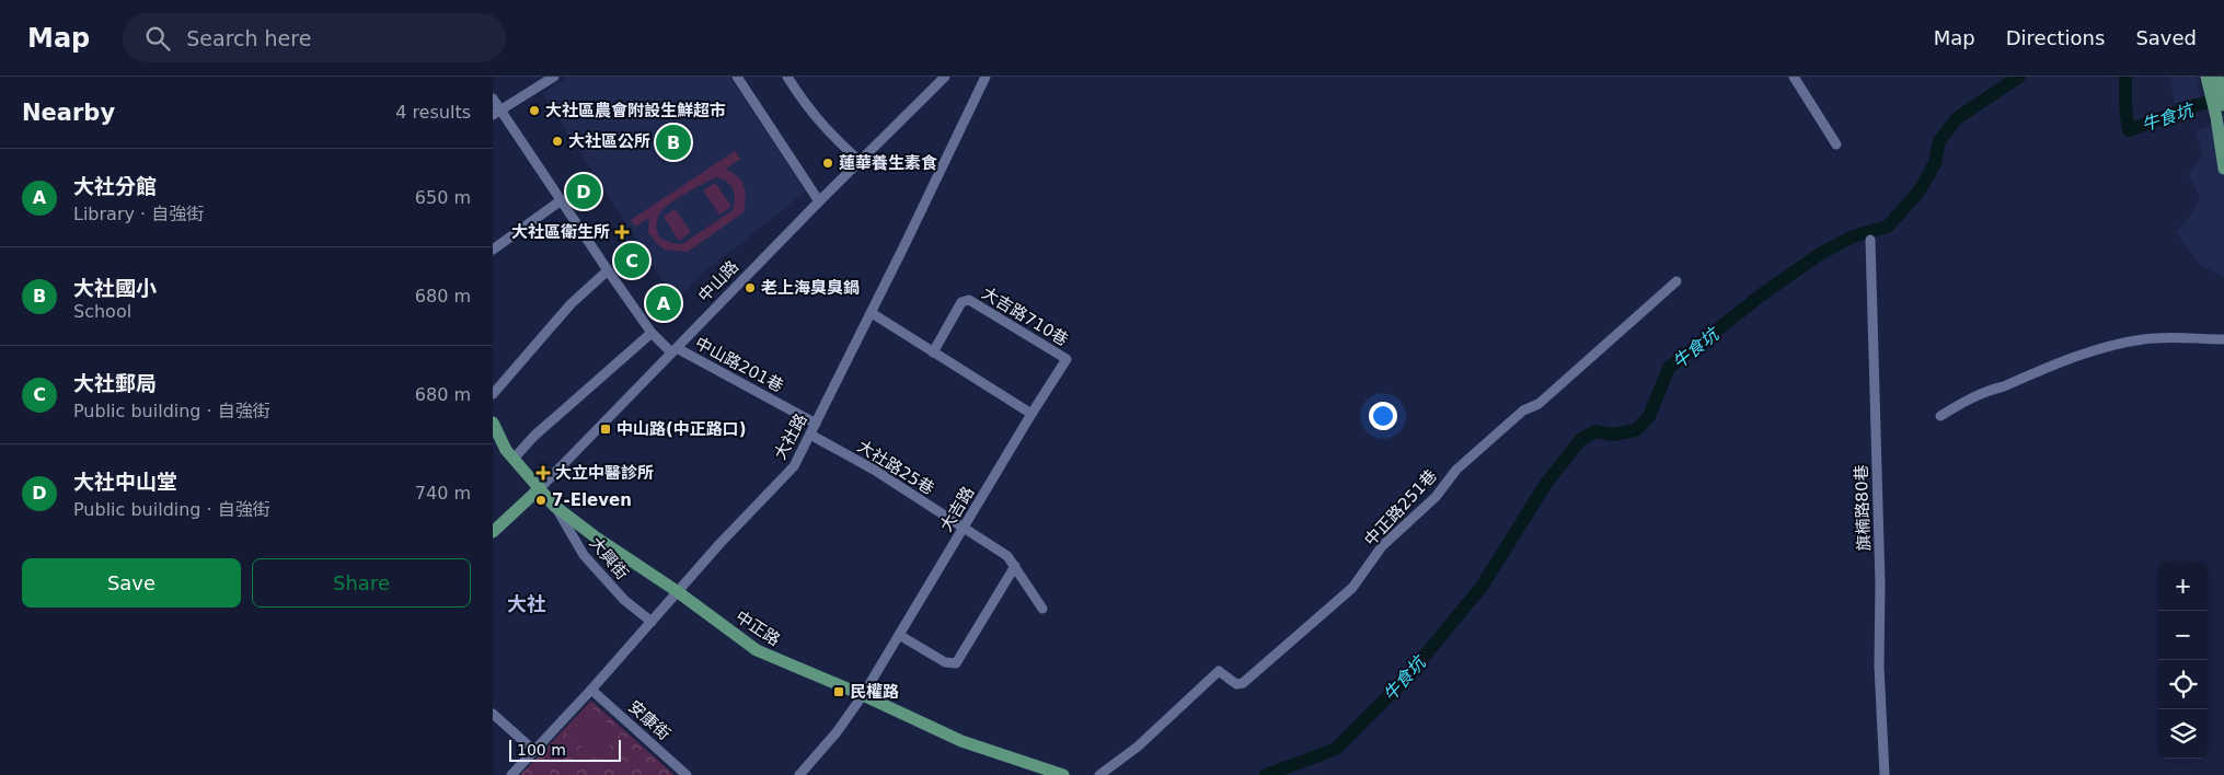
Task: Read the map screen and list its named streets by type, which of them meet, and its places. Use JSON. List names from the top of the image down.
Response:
{
  "streets": {
    "main road": ["中山路", "中正路"],
    "street": [
      "大吉路710巷",
      "中山路201巷",
      "大社路",
      "大社路25巷",
      "中正路251巷",
      "旗楠路80巷",
      "大吉路",
      "大興街",
      "安康街"
    ]
  },
  "crossings": [
    ["中山路", "中山路201巷"],
    ["中山路", "中正路"],
    ["大吉路710巷", "大吉路"],
    ["中山路201巷", "大社路"],
    ["大社路", "大社路25巷"],
    ["大社路", "大興街"],
    ["大社路", "中正路"],
    ["大社路", "安康街"],
    ["大社路25巷", "大吉路"],
    ["大吉路", "中正路"],
    ["大興街", "中正路"]
  ],
  "districts": ["大社"],
  "water": ["牛食坑"],
  "places": {
    "other": [
      "大社區農會附設生鮮超市",
      "大社區公所",
      "蓮華養生素食",
      "老上海臭臭鍋",
      "7-Eleven"
    ],
    "health": ["大社區衛生所", "大立中醫診所"],
    "transit": ["中山路(中正路口)", "民權路"]
  },
  "scale_bar": "100 m",
  "page": {
    "header": "Map",
    "search": "Search here",
    "nav": ["Map", "Directions", "Saved"],
    "heading": ["Nearby", "4 results"],
    "pins": [
      "B",
      "D",
      "C",
      "A"
    ],
    "list": [
      {
        "mark": "A",
        "name": "大社分館",
        "note": "Library · 自強街",
        "value": "650 m"
      },
      {
        "mark": "B",
        "name": "大社國小",
        "note": "School",
        "value": "680 m"
      },
      {
        "mark": "C",
        "name": "大社郵局",
        "note": "Public building · 自強街",
        "value": "680 m"
      },
      {
        "mark": "D",
        "name": "大社中山堂",
        "note": "Public building · 自強街",
        "value": "740 m"
      }
    ],
    "buttons": ["Save", "Share"],
    "map_buttons": ["+", "−"],
    "scale": "100 m"
  }
}
